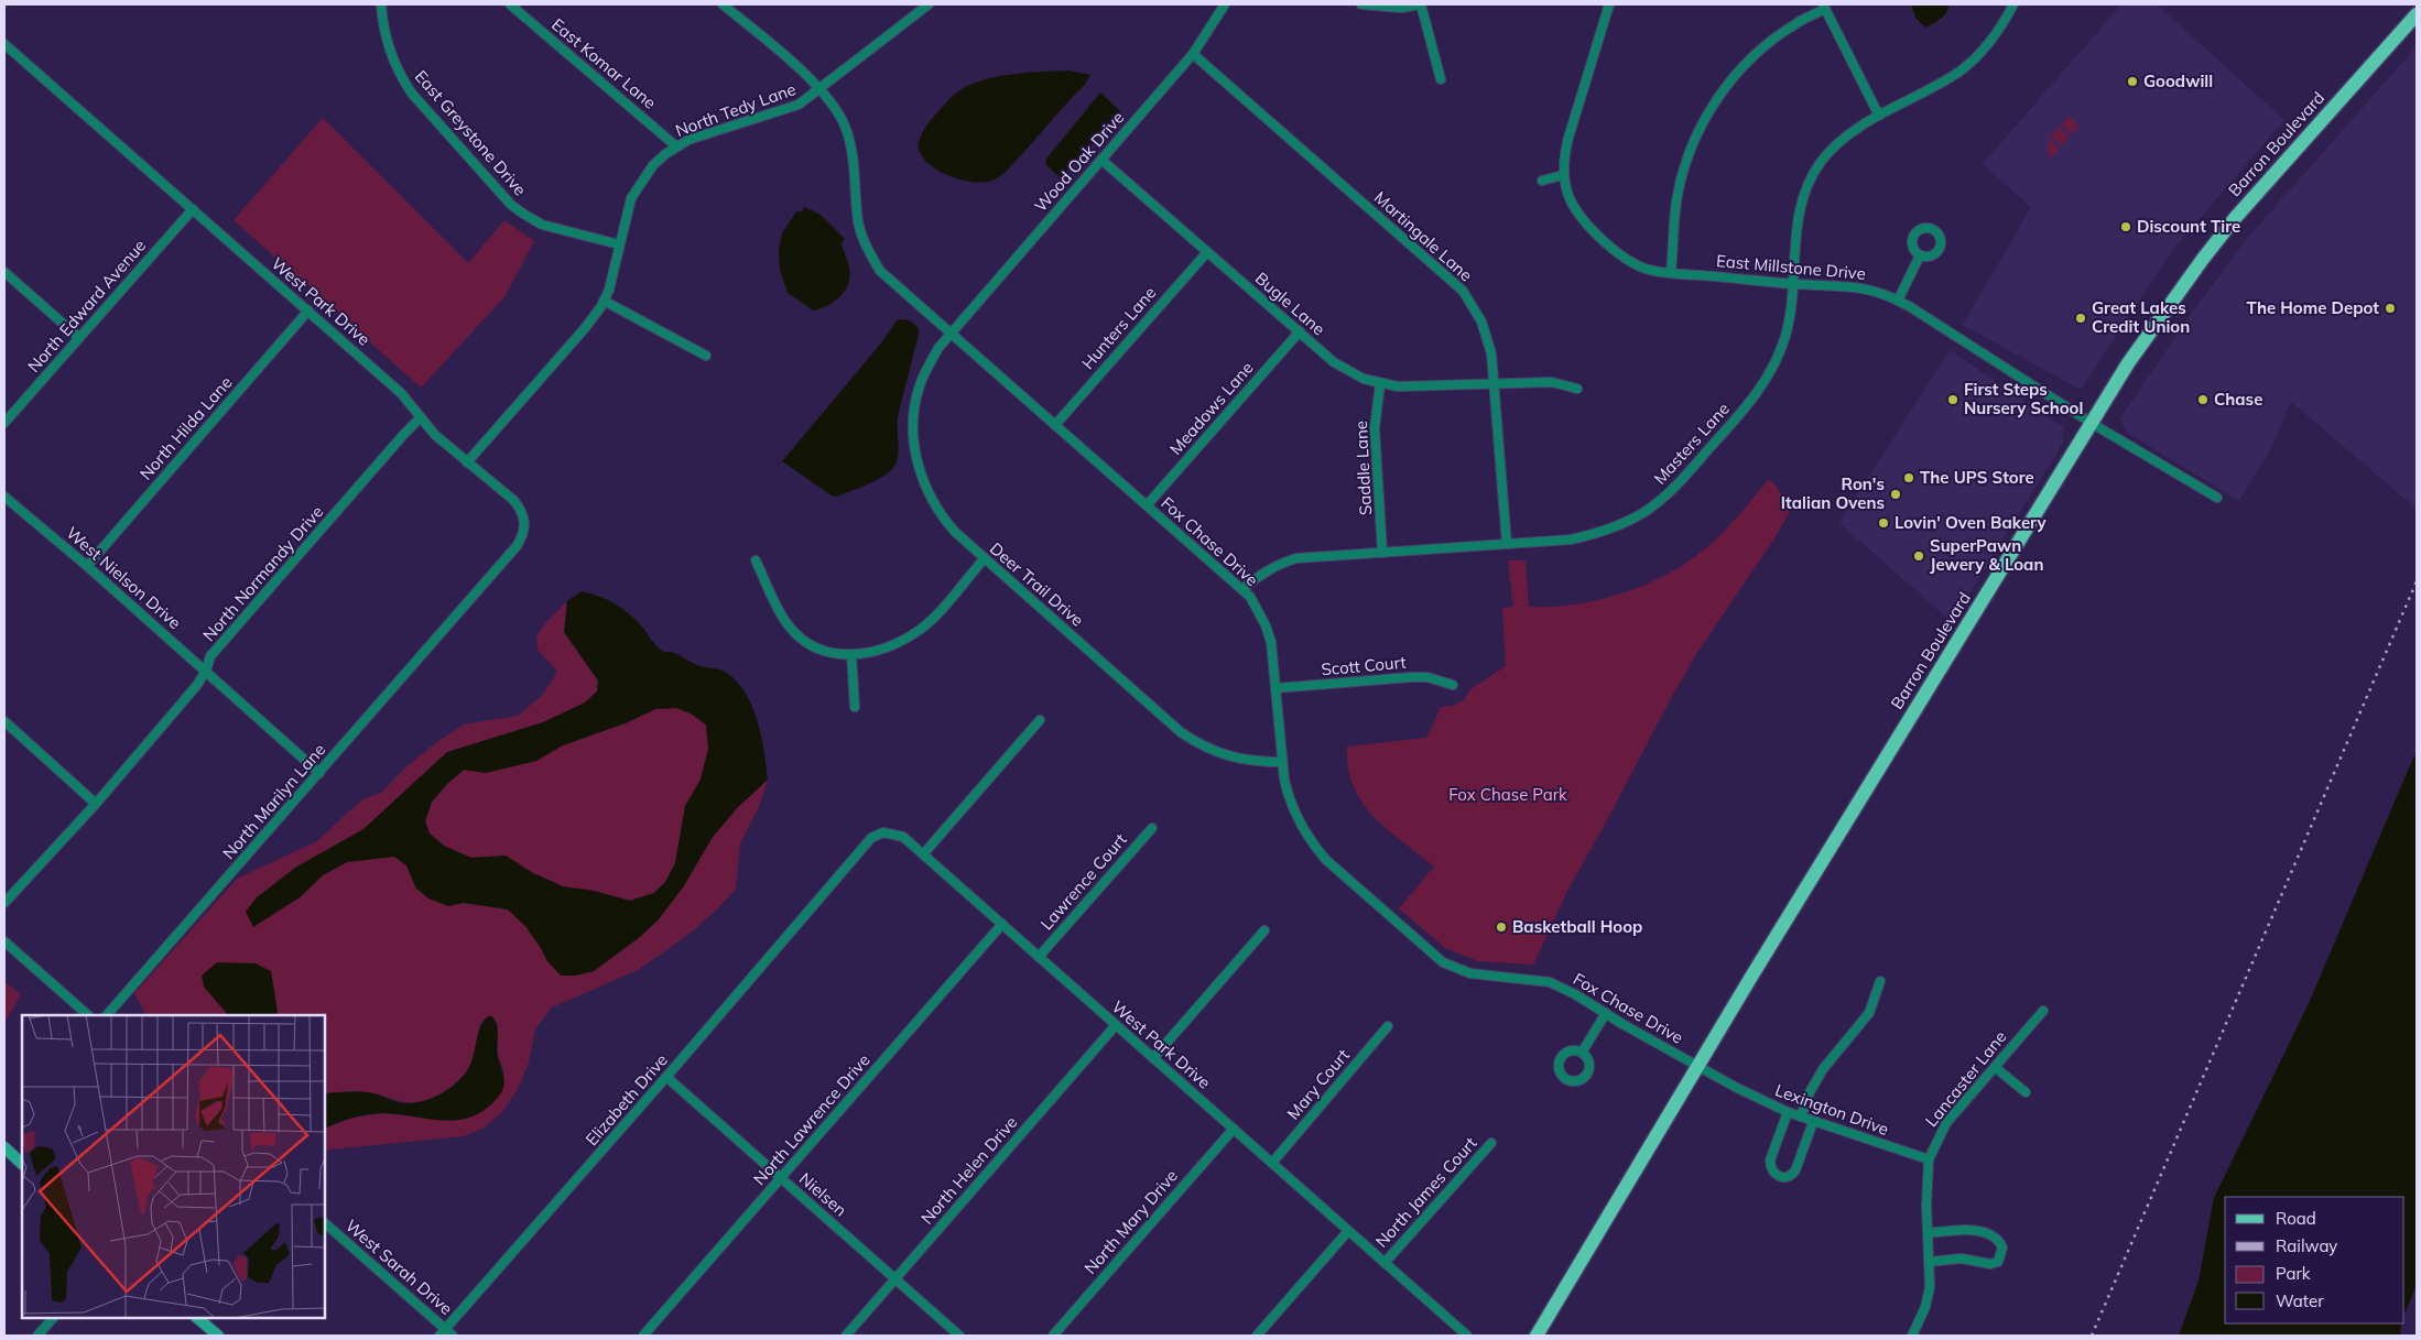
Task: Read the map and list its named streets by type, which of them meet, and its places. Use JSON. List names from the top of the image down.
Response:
{
  "streets": {
    "main road": ["Barron Boulevard"],
    "street": [
      "East Komar Lane",
      "North Tedy Lane",
      "East Greystone Drive",
      "Wood Oak Drive",
      "Martingale Lane",
      "East Millstone Drive",
      "West Park Drive",
      "Bugle Lane",
      "North Edward Avenue",
      "Hunters Lane",
      "Meadows Lane",
      "North Hilda Lane",
      "Masters Lane",
      "Saddle Lane",
      "Fox Chase Drive",
      "North Normandy Drive",
      "West Nielson Drive",
      "Deer Trail Drive",
      "Scott Court",
      "North Marilyn Lane",
      "Lawrence Court",
      "Lancaster Lane",
      "Mary Court",
      "Elizabeth Drive",
      "Lexington Drive",
      "North Lawrence Drive",
      "North Helen Drive",
      "North James Court",
      "Nielsen",
      "North Mary Drive",
      "West Sarah Drive"
    ]
  },
  "crossings": [
    ["East Komar Lane", "North Tedy Lane"],
    ["North Tedy Lane", "East Greystone Drive"],
    ["North Tedy Lane", "West Park Drive"],
    ["North Tedy Lane", "Fox Chase Drive"],
    ["Barron Boulevard", "East Millstone Drive"],
    ["Barron Boulevard", "Fox Chase Drive"],
    ["Barron Boulevard", "Lexington Drive"],
    ["Wood Oak Drive", "Martingale Lane"],
    ["Wood Oak Drive", "Bugle Lane"],
    ["Wood Oak Drive", "Fox Chase Drive"],
    ["Wood Oak Drive", "Deer Trail Drive"],
    ["Martingale Lane", "Bugle Lane"],
    ["Martingale Lane", "Masters Lane"],
    ["East Millstone Drive", "Masters Lane"],
    ["West Park Drive", "North Edward Avenue"],
    ["West Park Drive", "North Hilda Lane"],
    ["West Park Drive", "North Normandy Drive"],
    ["West Park Drive", "North Marilyn Lane"],
    ["West Park Drive", "Lawrence Court"],
    ["West Park Drive", "Mary Court"],
    ["West Park Drive", "Elizabeth Drive"],
    ["West Park Drive", "North Lawrence Drive"],
    ["West Park Drive", "North Helen Drive"],
    ["West Park Drive", "North James Court"],
    ["West Park Drive", "North Mary Drive"],
    ["Bugle Lane", "Hunters Lane"],
    ["Bugle Lane", "Meadows Lane"],
    ["Bugle Lane", "Saddle Lane"],
    ["Hunters Lane", "Fox Chase Drive"],
    ["Meadows Lane", "Fox Chase Drive"],
    ["North Hilda Lane", "West Nielson Drive"],
    ["Masters Lane", "Saddle Lane"],
    ["Masters Lane", "Fox Chase Drive"],
    ["Fox Chase Drive", "Deer Trail Drive"],
    ["Fox Chase Drive", "Scott Court"],
    ["Fox Chase Drive", "Lexington Drive"],
    ["North Normandy Drive", "West Nielson Drive"],
    ["West Nielson Drive", "North Marilyn Lane"],
    ["Lancaster Lane", "Lexington Drive"],
    ["Elizabeth Drive", "Nielsen"],
    ["Elizabeth Drive", "West Sarah Drive"],
    ["North Lawrence Drive", "Nielsen"],
    ["North Helen Drive", "Nielsen"]
  ],
  "parks": ["Fox Chase Park"],
  "places": [
    "Goodwill",
    "Discount Tire",
    "The Home Depot",
    "Great Lakes Credit Union",
    "First Steps Nursery School",
    "Chase",
    "The UPS Store",
    "Ron's Italian Ovens",
    "Lovin' Oven Bakery",
    "SuperPawn Jewery & Loan",
    "Basketball Hoop"
  ],
  "legend": [
    "Road",
    "Railway",
    "Park",
    "Water"
  ]
}
